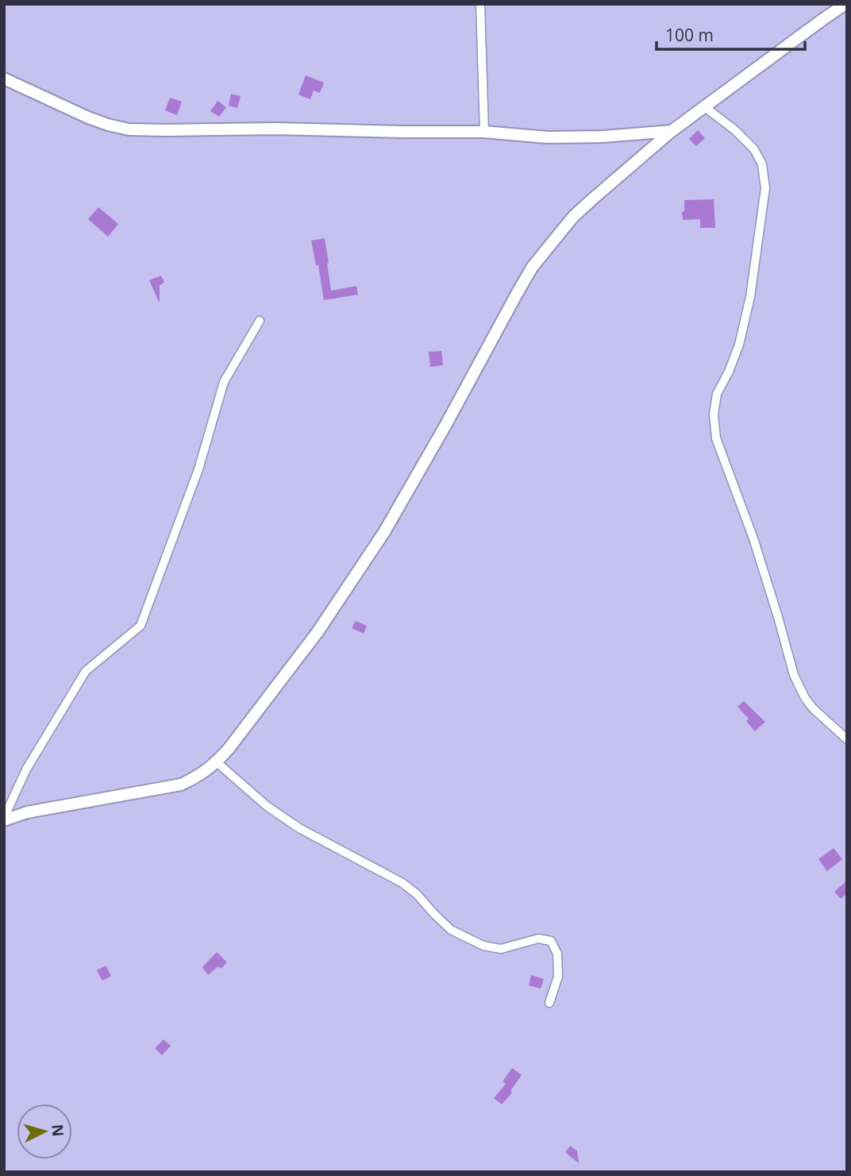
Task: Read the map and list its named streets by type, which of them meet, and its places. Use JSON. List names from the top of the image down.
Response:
{
  "scale_bar": "100 m",
  "north": "right"
}
